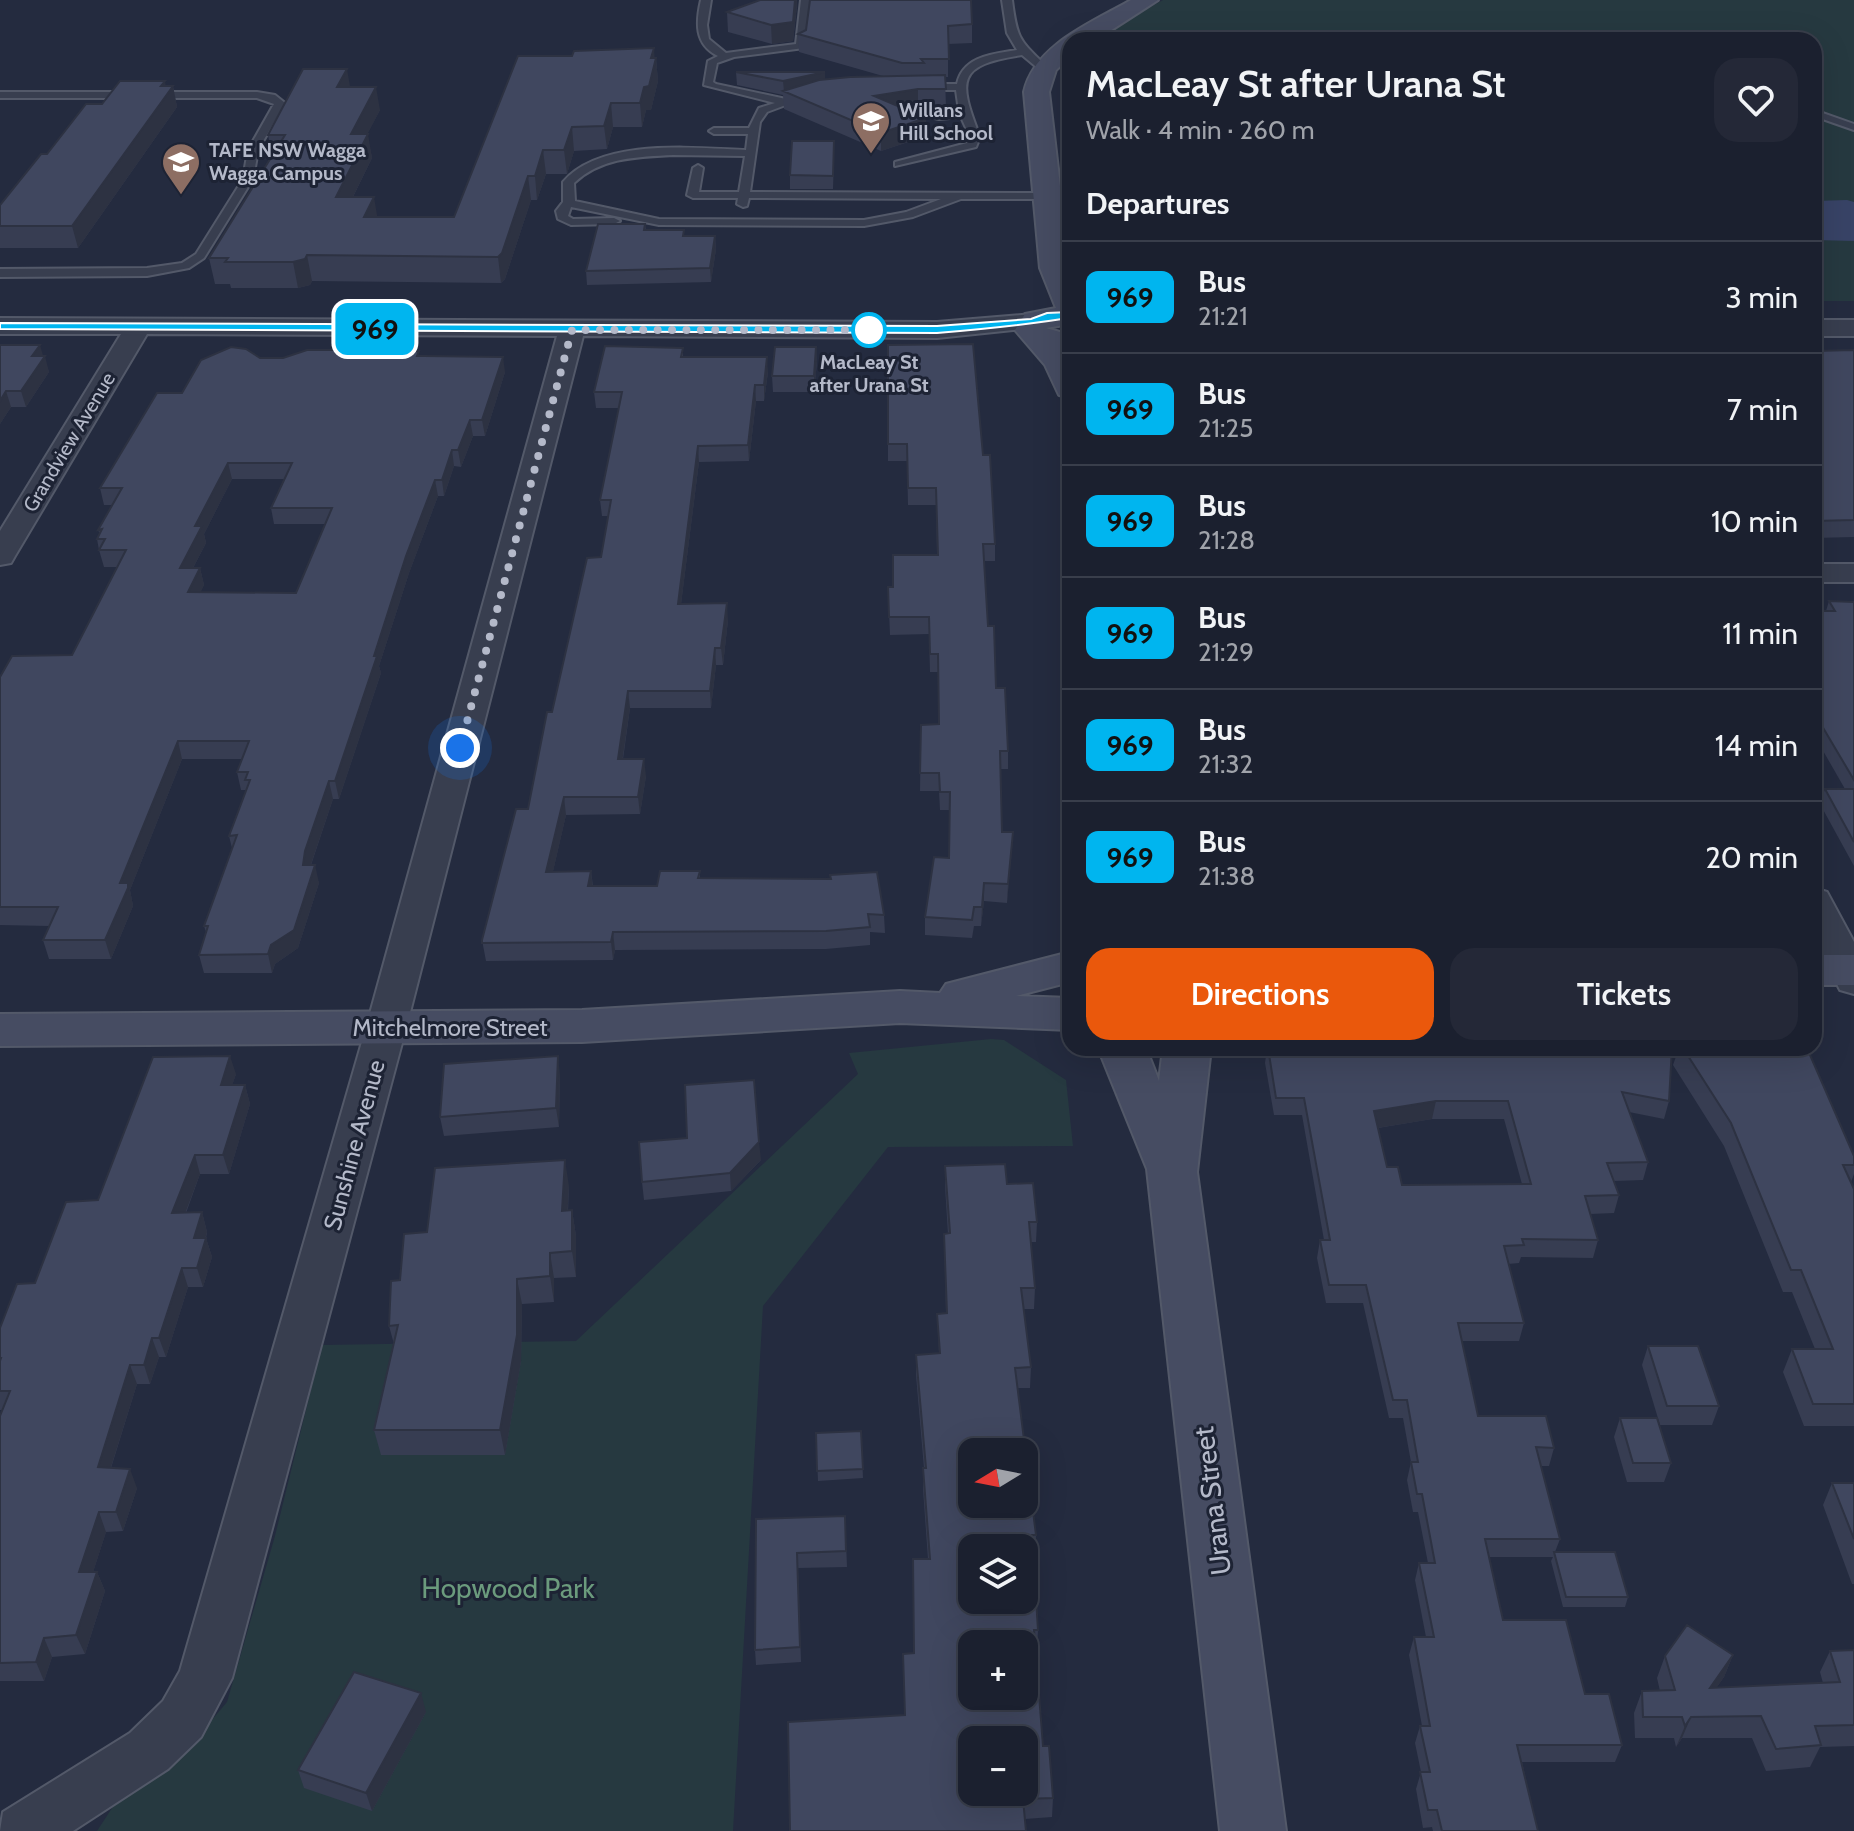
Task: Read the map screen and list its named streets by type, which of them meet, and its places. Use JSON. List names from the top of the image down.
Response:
{
  "streets": {
    "street": [
      "Grandview Avenue",
      "Mitchelmore Street",
      "Sunshine Avenue",
      "Urana Street"
    ]
  },
  "crossings": [
    ["Mitchelmore Street", "Sunshine Avenue"]
  ],
  "parks": ["Hopwood Park"],
  "places": {
    "school or university": ["Willans Hill School", "TAFE NSW Wagga Wagga Campus"],
    "other": ["MacLeay St after Urana St"]
  },
  "lines": ["bus line 969"],
  "north": "left",
  "page": {
    "on_map": "969",
    "heading": [
      ["MacLeay St after Urana St", "Walk · 4 min · 260 m"],
      "Departures"
    ],
    "list": [
      {
        "mark": "969",
        "name": "Bus",
        "note": "21:21",
        "value": "3 min"
      },
      {
        "mark": "969",
        "name": "Bus",
        "note": "21:25",
        "value": "7 min"
      },
      {
        "mark": "969",
        "name": "Bus",
        "note": "21:28",
        "value": "10 min"
      },
      {
        "mark": "969",
        "name": "Bus",
        "note": "21:29",
        "value": "11 min"
      },
      {
        "mark": "969",
        "name": "Bus",
        "note": "21:32",
        "value": "14 min"
      },
      {
        "mark": "969",
        "name": "Bus",
        "note": "21:38",
        "value": "20 min"
      }
    ],
    "buttons": ["Directions", "Tickets"],
    "map_buttons": ["+", "−"]
  }
}
